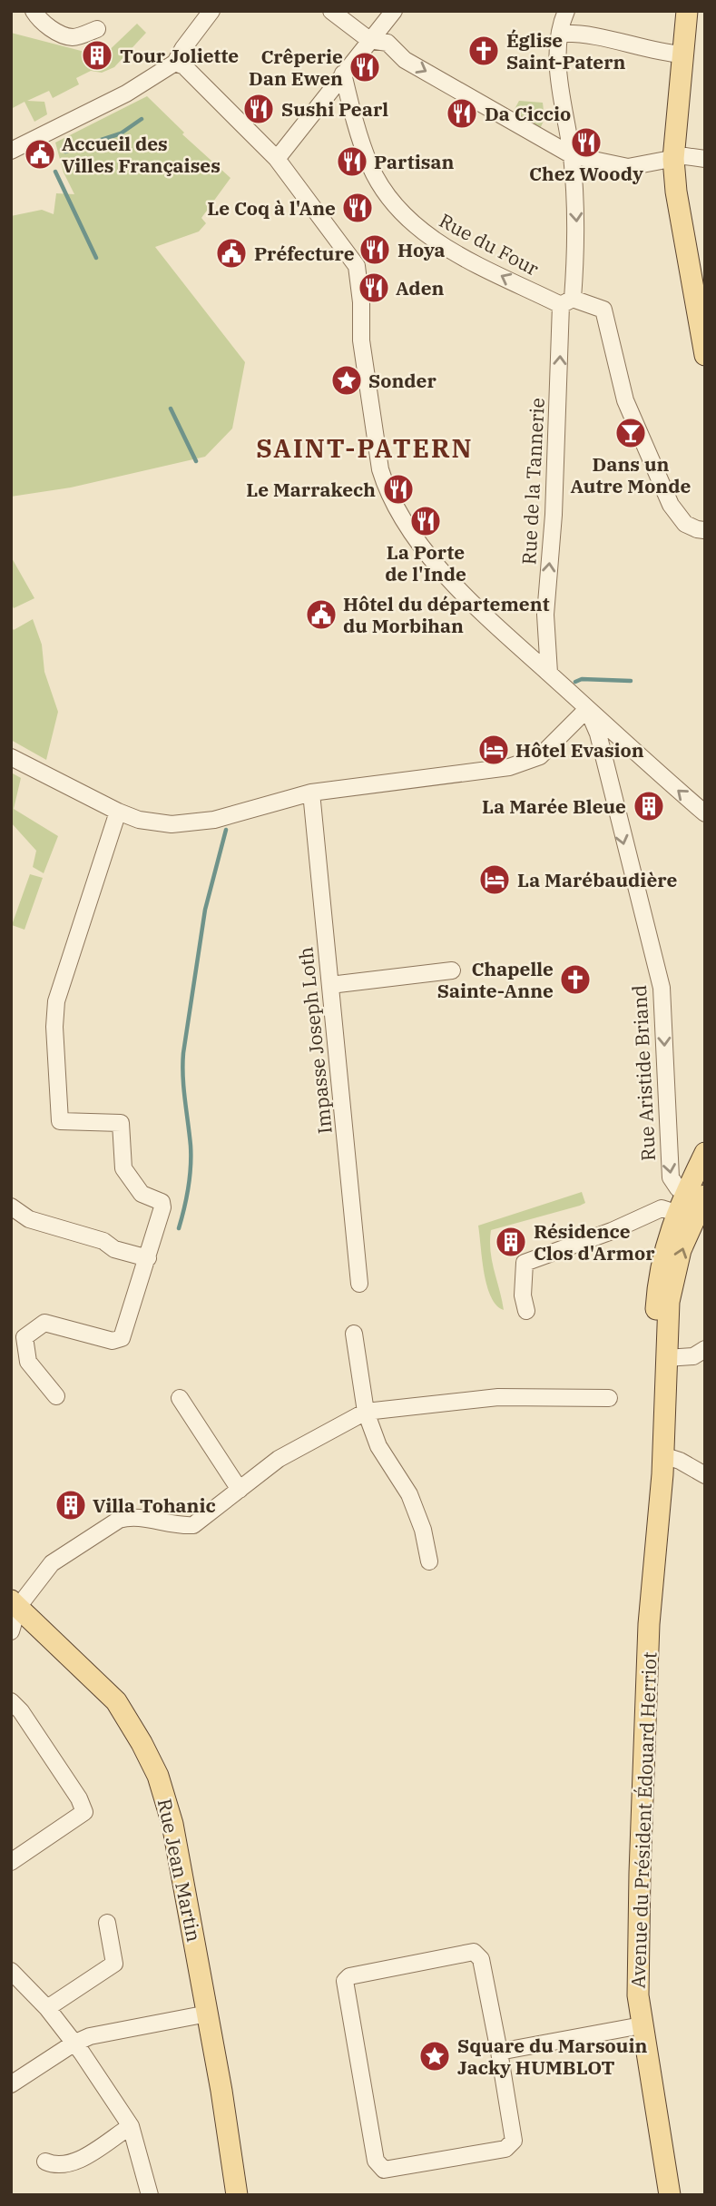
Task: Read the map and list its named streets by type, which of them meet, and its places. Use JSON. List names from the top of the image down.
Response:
{
  "streets": {
    "main road": ["Avenue du Président Édouard Herriot", "Rue Jean Martin"],
    "street": [
      "Rue du Four",
      "Rue de la Tannerie",
      "Impasse Joseph Loth",
      "Rue Aristide Briand"
    ]
  },
  "crossings": [
    ["Rue du Four", "Rue de la Tannerie"],
    ["Rue Aristide Briand", "Avenue du Président Édouard Herriot"]
  ],
  "one_way": ["Rue Aristide Briand"],
  "districts": ["SAINT-PATERN"],
  "places": {
    "church": ["Église Saint-Patern", "Chapelle Sainte-Anne"],
    "building": [
      "Tour Joliette",
      "La Marée Bleue",
      "Résidence Clos d'Armor",
      "Villa Tohanic"
    ],
    "restaurant": [
      "Crêperie Dan Ewen",
      "Sushi Pearl",
      "Da Ciccio",
      "Chez Woody",
      "Partisan",
      "Le Coq à l'Ane",
      "Hoya",
      "Aden",
      "Le Marrakech",
      "La Porte de l'Inde"
    ],
    "public building": ["Accueil des Villes Françaises", "Préfecture", "Hôtel du département du Morbihan"],
    "place": ["Sonder", "Square du Marsouin Jacky HUMBLOT"],
    "bar": ["Dans un Autre Monde"],
    "hotel": ["Hôtel Evasion", "La Marébaudière"]
  }
}
